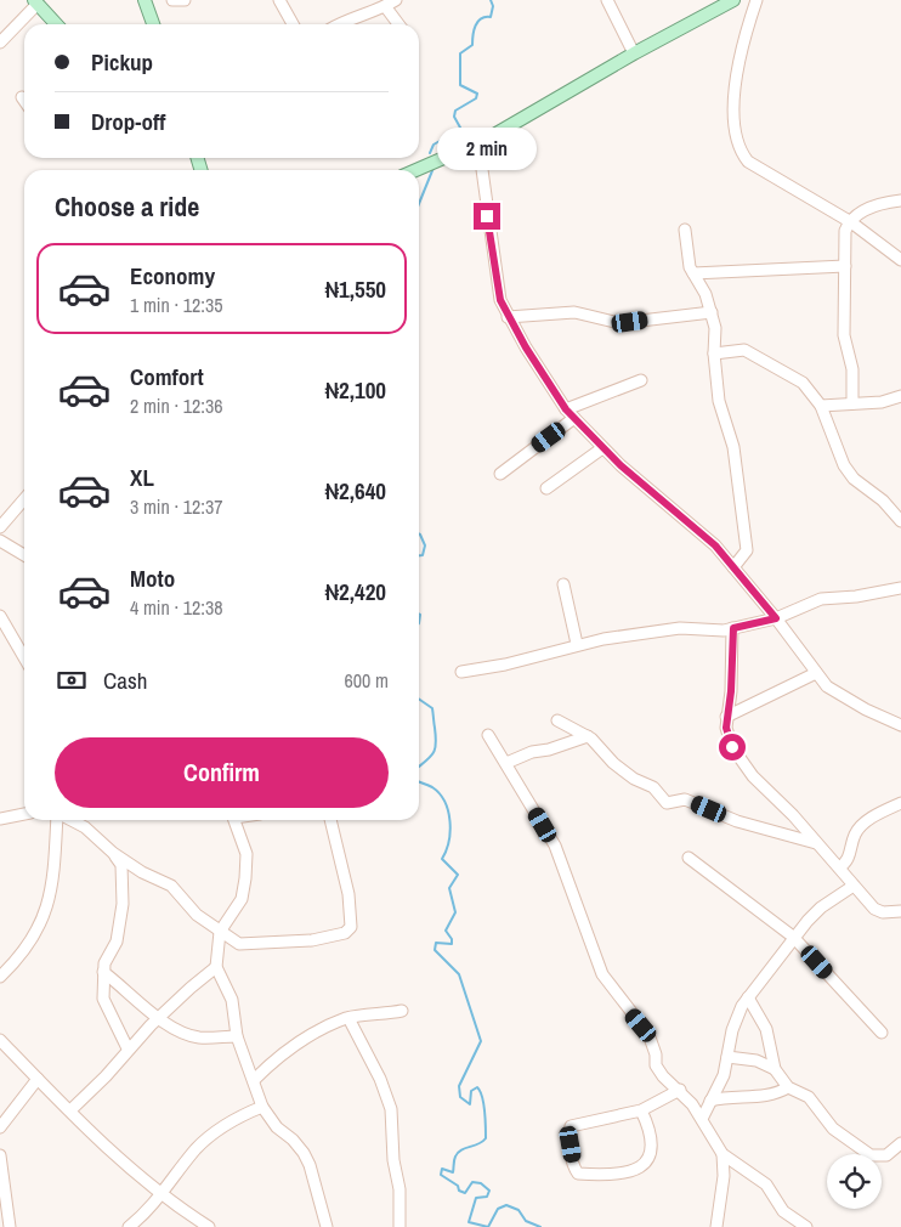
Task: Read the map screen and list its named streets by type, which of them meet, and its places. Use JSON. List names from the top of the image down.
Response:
{
  "page": {
    "banner": ["Pickup", "Drop-off"],
    "bubble": "2 min",
    "heading": "Choose a ride",
    "list": [
      {
        "name": "Economy",
        "note": "1 min · 12:35",
        "value": "₦1,550"
      },
      {
        "name": "Comfort",
        "note": "2 min · 12:36",
        "value": "₦2,100"
      },
      {
        "name": "XL",
        "note": "3 min · 12:37",
        "value": "₦2,640"
      },
      {
        "name": "Moto",
        "note": "4 min · 12:38",
        "value": "₦2,420"
      }
    ],
    "pay": ["Cash", "600 m"],
    "buttons": "Confirm"
  }
}
